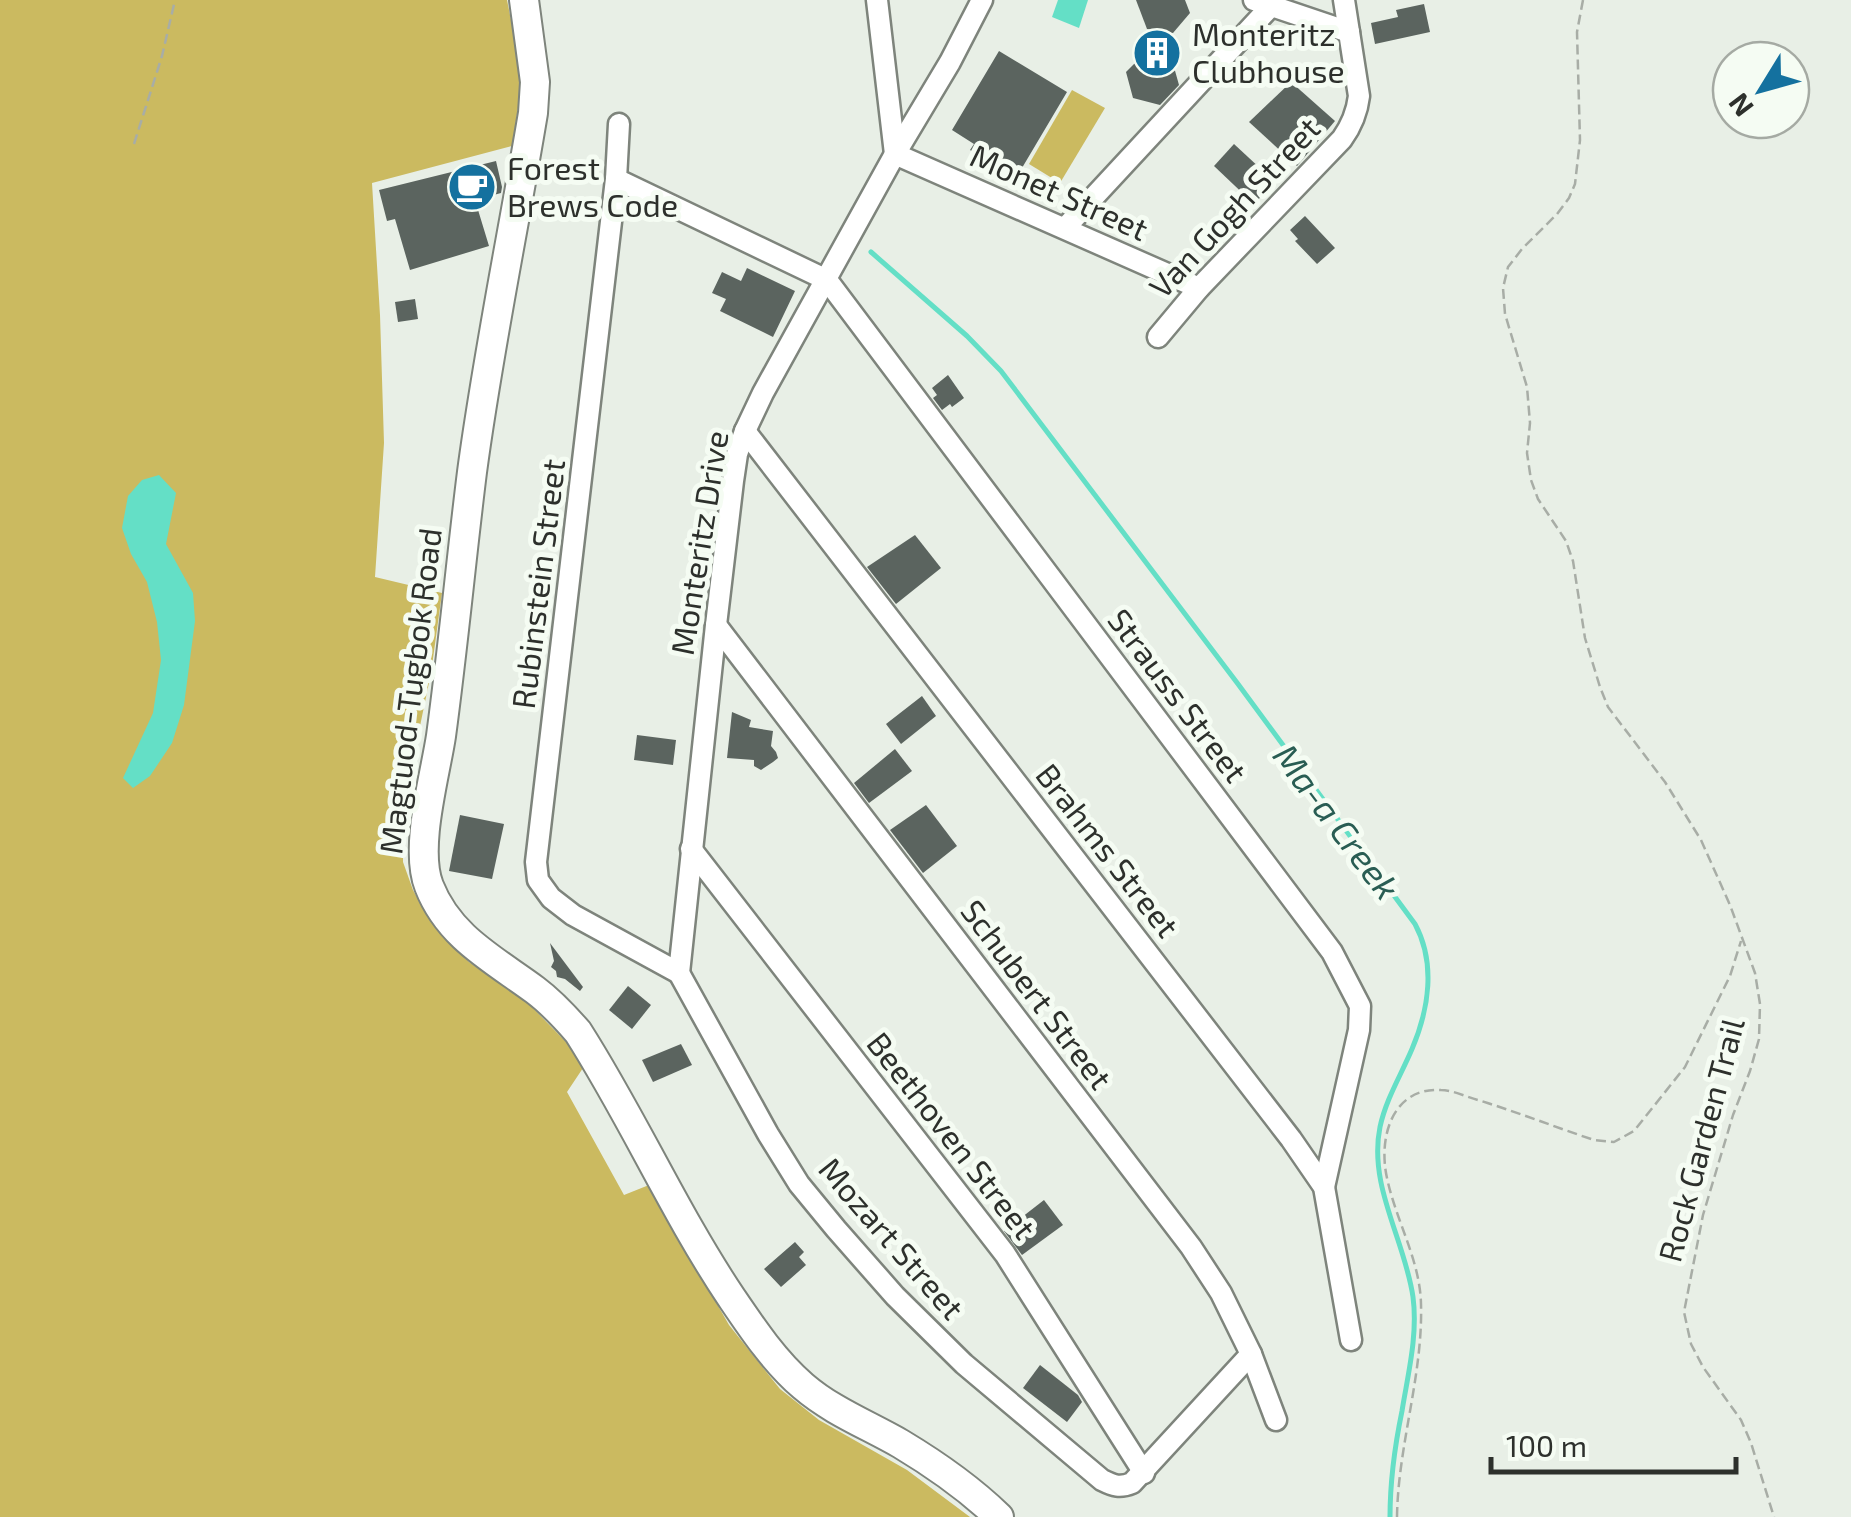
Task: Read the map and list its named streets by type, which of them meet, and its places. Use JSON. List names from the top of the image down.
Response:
{
  "streets": {
    "main road": ["Magtuod-Tugbok Road"],
    "street": [
      "Monet Street",
      "Van Gogh Street",
      "Monteritz Drive",
      "Rubinstein Street",
      "Strauss Street",
      "Brahms Street",
      "Schubert Street",
      "Beethoven Street",
      "Mozart Street"
    ],
    "path": ["Rock Garden Trail"]
  },
  "crossings": [
    ["Monet Street", "Van Gogh Street"],
    ["Monet Street", "Monteritz Drive"],
    ["Monteritz Drive", "Rubinstein Street"],
    ["Monteritz Drive", "Strauss Street"],
    ["Monteritz Drive", "Brahms Street"],
    ["Monteritz Drive", "Schubert Street"],
    ["Monteritz Drive", "Beethoven Street"],
    ["Monteritz Drive", "Mozart Street"],
    ["Rubinstein Street", "Mozart Street"],
    ["Strauss Street", "Brahms Street"],
    ["Beethoven Street", "Mozart Street"]
  ],
  "water": ["Ma-a Creek"],
  "places": {
    "building": ["Monteritz Clubhouse"],
    "cafe": ["Forest Brews Code"]
  },
  "scale_bar": "100 m",
  "north": "bottom left"
}
